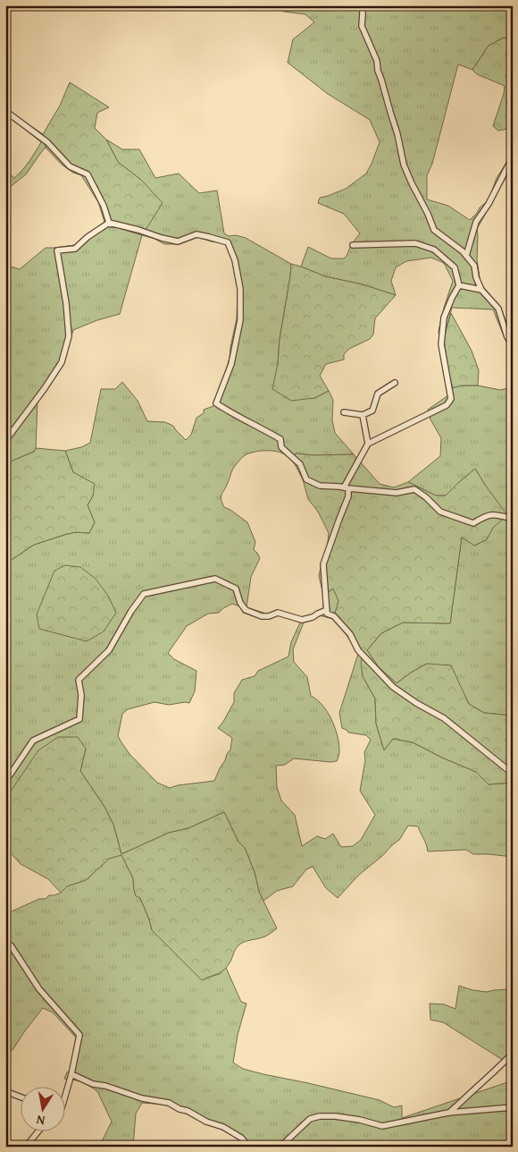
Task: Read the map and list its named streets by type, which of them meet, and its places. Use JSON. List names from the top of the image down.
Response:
{
  "north": "bottom"
}
